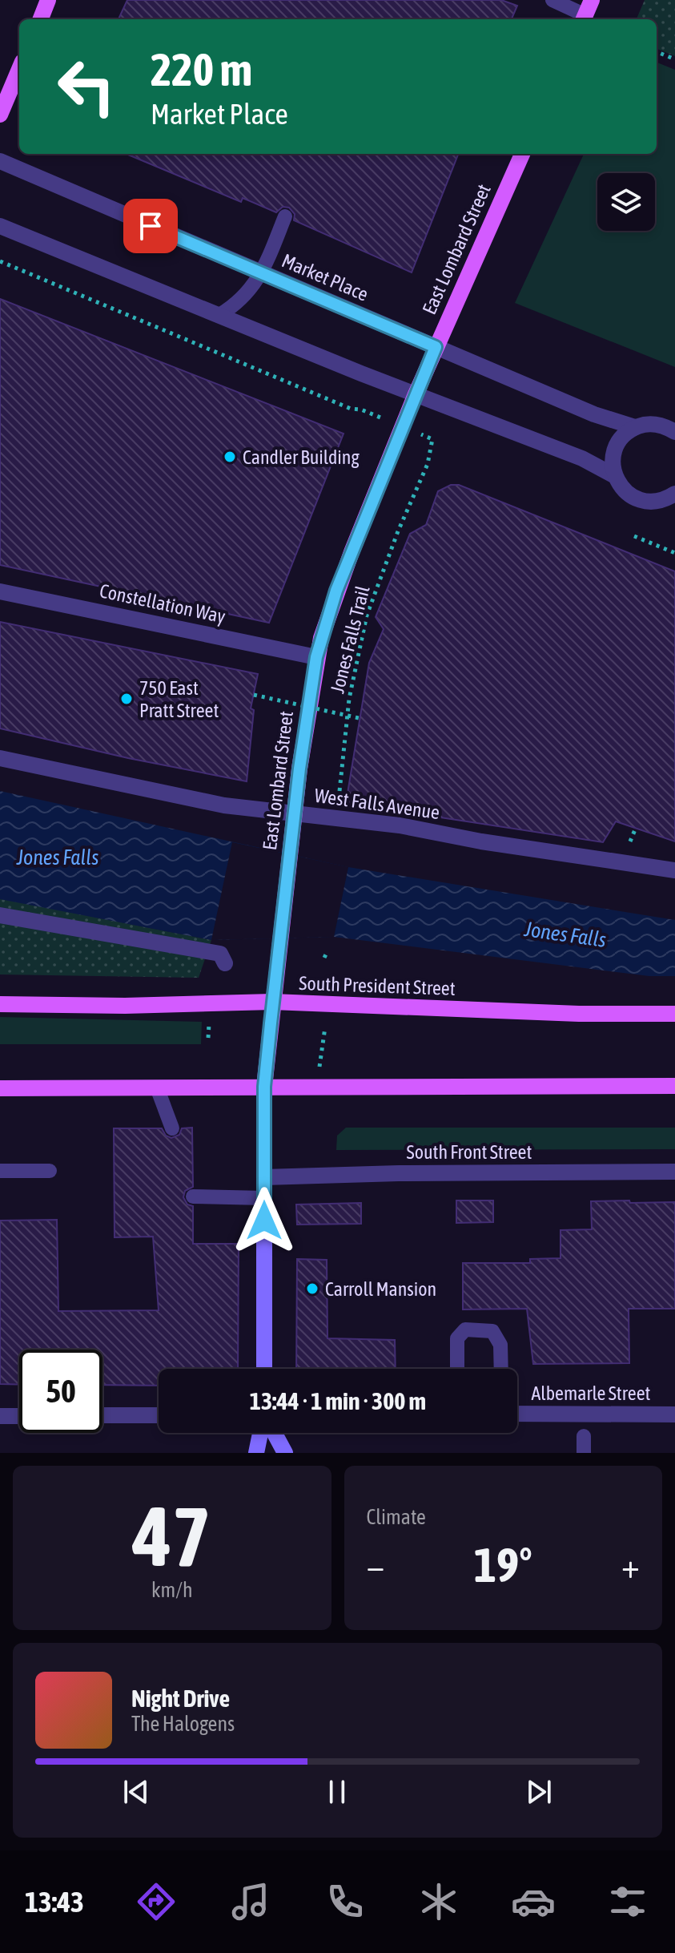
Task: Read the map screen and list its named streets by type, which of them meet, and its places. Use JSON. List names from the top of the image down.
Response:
{
  "streets": {
    "main road": ["East Lombard Street", "South President Street"],
    "street": [
      "Market Place",
      "Constellation Way",
      "West Falls Avenue",
      "South Front Street",
      "Albemarle Street"
    ],
    "path": ["Jones Falls Trail"]
  },
  "crossings": [
    ["East Lombard Street", "Market Place"],
    ["East Lombard Street", "Constellation Way"],
    ["East Lombard Street", "West Falls Avenue"],
    ["East Lombard Street", "South President Street"],
    ["East Lombard Street", "South Front Street"],
    ["Jones Falls Trail", "West Falls Avenue"]
  ],
  "water": ["Jones Falls"],
  "places": ["Candler Building", "750 East Pratt Street", "Carroll Mansion"],
  "page": {
    "turn": ["220 m", "Market Place"],
    "limit": "50",
    "trip": "13:44 · 1 min · 300 m",
    "tile": [
      ["47", "km/h"],
      "Climate"
    ],
    "heat": ["−", "19°", "+"],
    "song": ["Night Drive", "The Halogens"],
    "tabs": "13:43"
  }
}
